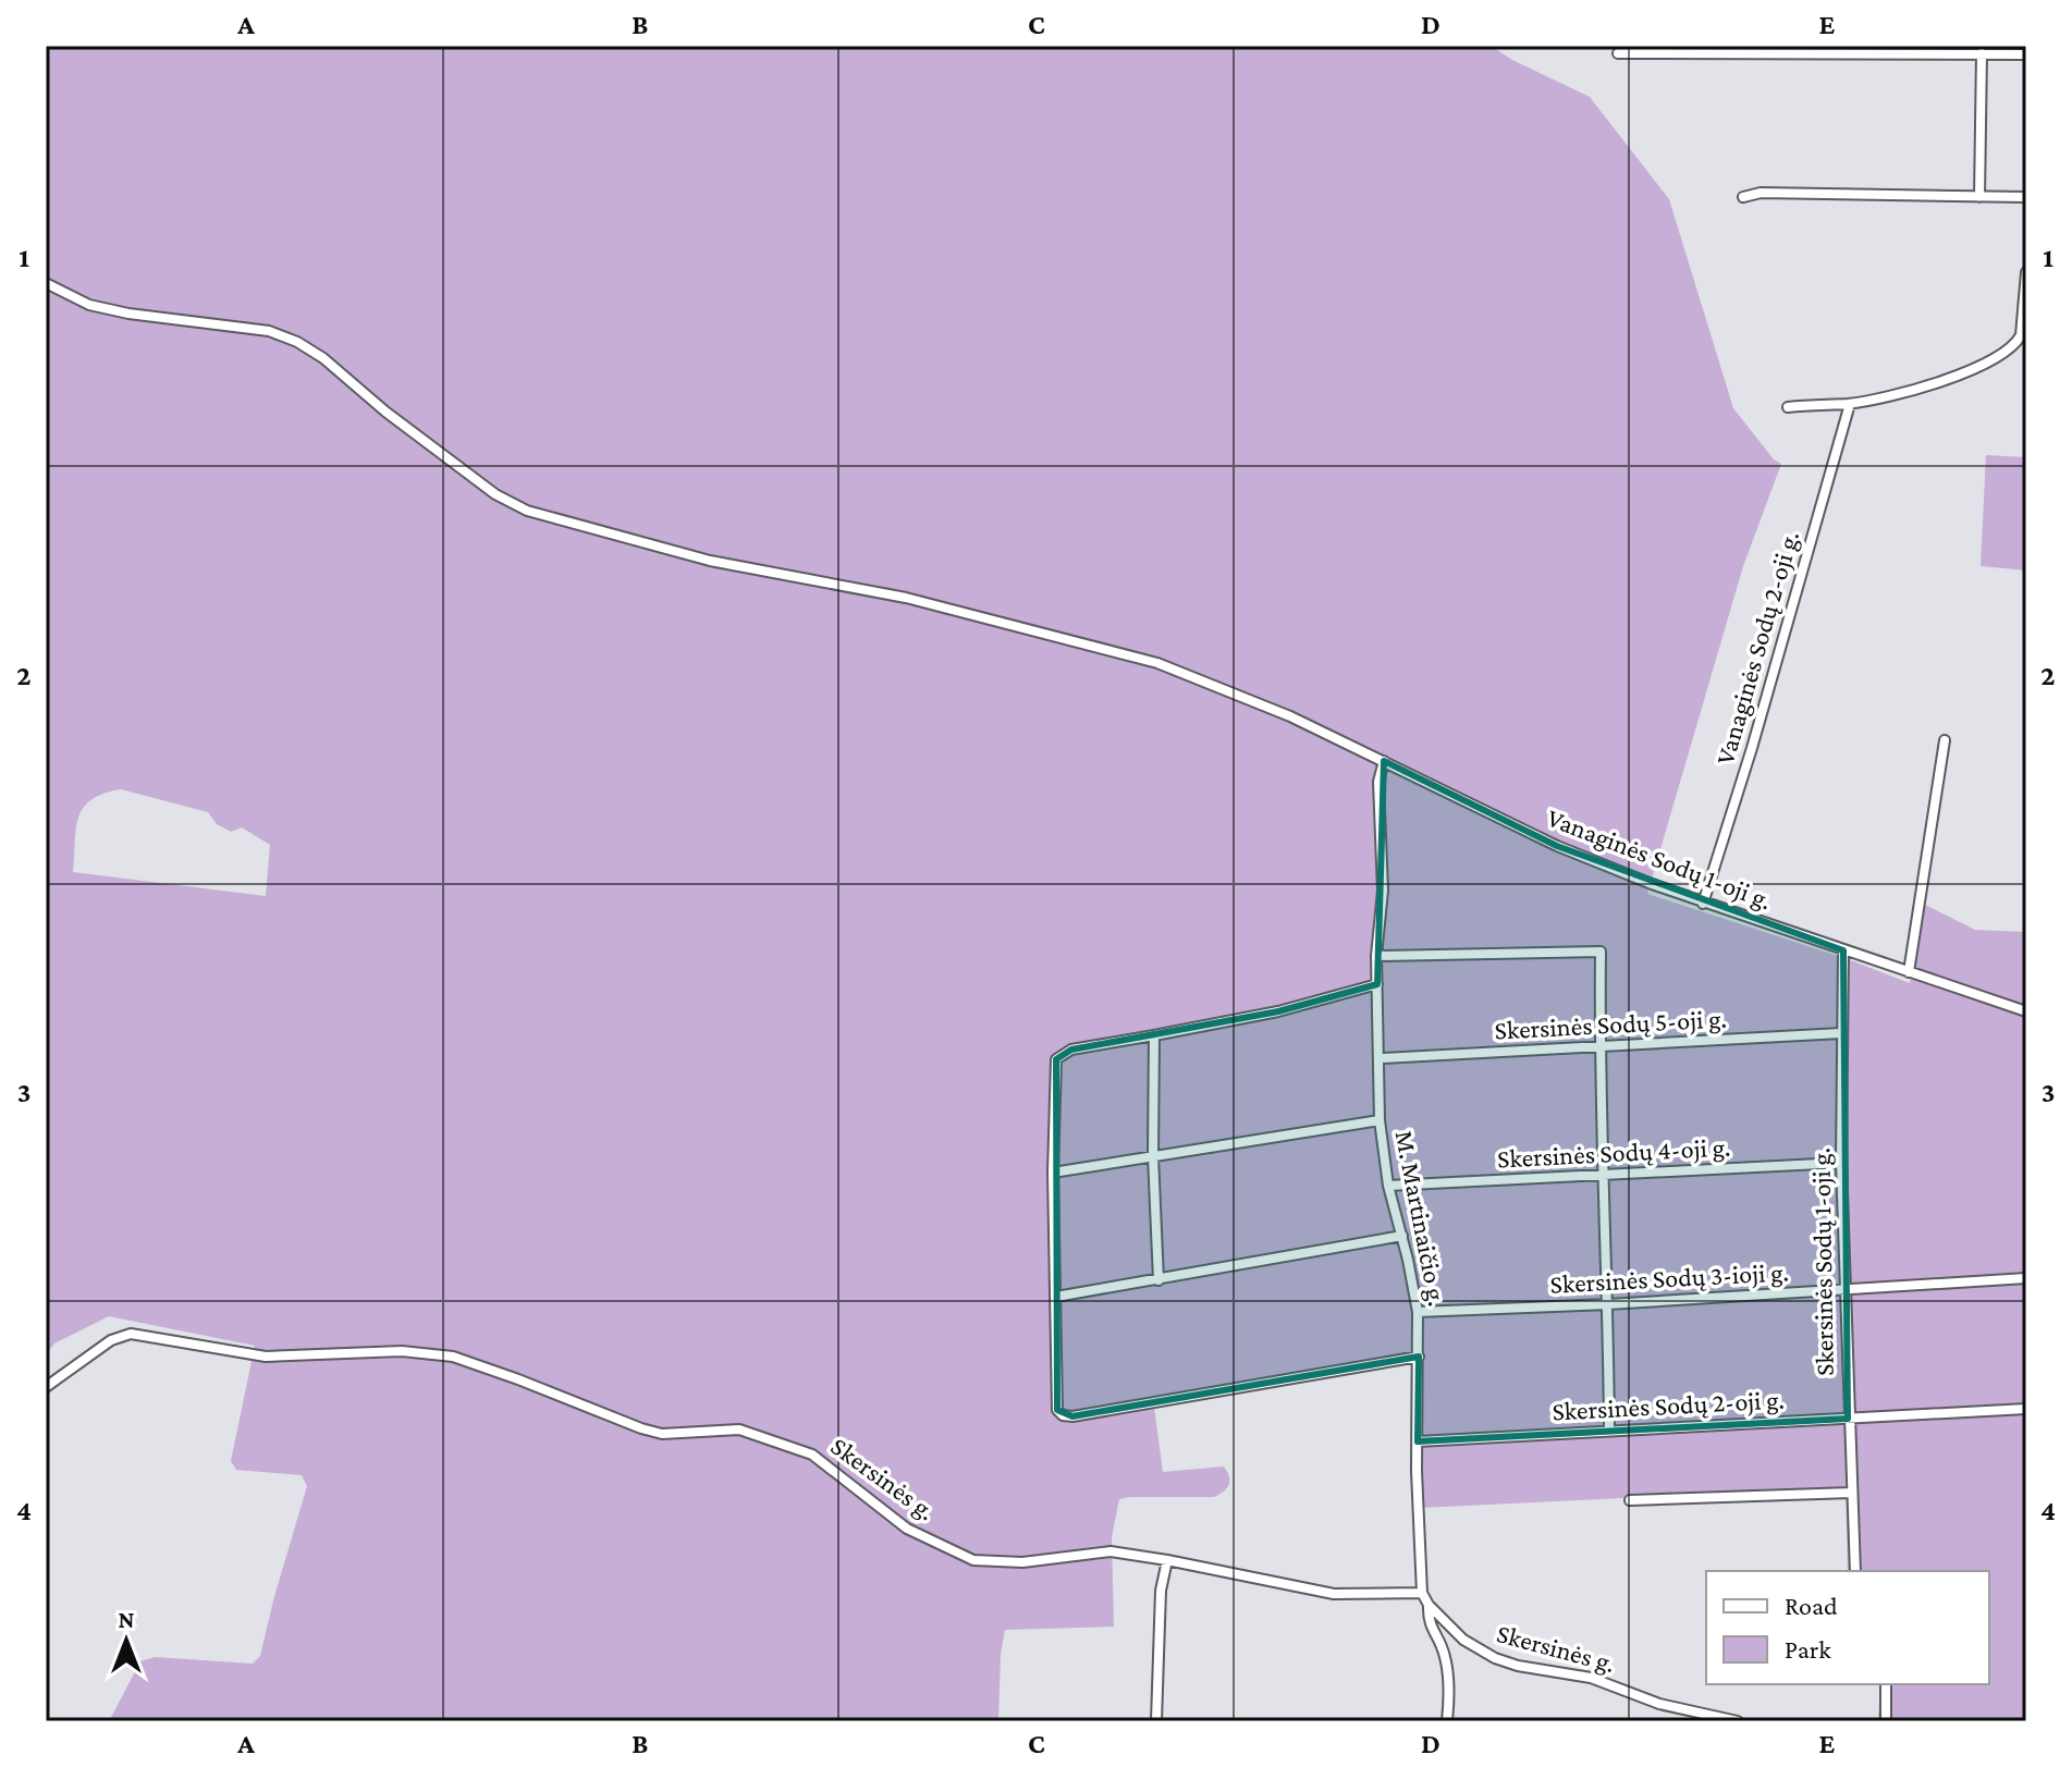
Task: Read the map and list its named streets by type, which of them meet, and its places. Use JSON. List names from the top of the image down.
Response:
{
  "streets": {
    "street": [
      "Vanaginės Sodų 2-oji g.",
      "Vanaginės Sodų 1-oji g.",
      "Skersinės Sodų 5-oji g.",
      "Skersinės Sodų 4-oji g.",
      "M. Martinaičio g.",
      "Skersinės Sodų 1-oji g.",
      "Skersinės Sodų 3-ioji g.",
      "Skersinės Sodų 2-oji g.",
      "Skersinės g."
    ]
  },
  "crossings": [
    ["Vanaginės Sodų 2-oji g.", "Vanaginės Sodų 1-oji g."],
    ["Vanaginės Sodų 1-oji g.", "M. Martinaičio g."],
    ["Vanaginės Sodų 1-oji g.", "Skersinės Sodų 1-oji g."],
    ["Skersinės Sodų 5-oji g.", "M. Martinaičio g."],
    ["Skersinės Sodų 5-oji g.", "Skersinės Sodų 1-oji g."],
    ["Skersinės Sodų 4-oji g.", "M. Martinaičio g."],
    ["Skersinės Sodų 4-oji g.", "Skersinės Sodų 1-oji g."],
    ["M. Martinaičio g.", "Skersinės Sodų 3-ioji g."],
    ["M. Martinaičio g.", "Skersinės Sodų 2-oji g."],
    ["M. Martinaičio g.", "Skersinės g."],
    ["Skersinės Sodų 1-oji g.", "Skersinės Sodų 3-ioji g."],
    ["Skersinės Sodų 1-oji g.", "Skersinės Sodų 2-oji g."]
  ],
  "legend": ["Road", "Park"],
  "north": "top",
  "grid": {
    "columns": [
      "A",
      "B",
      "C",
      "D",
      "E"
    ],
    "rows": [
      "1",
      "2",
      "3",
      "4"
    ]
  }
}
